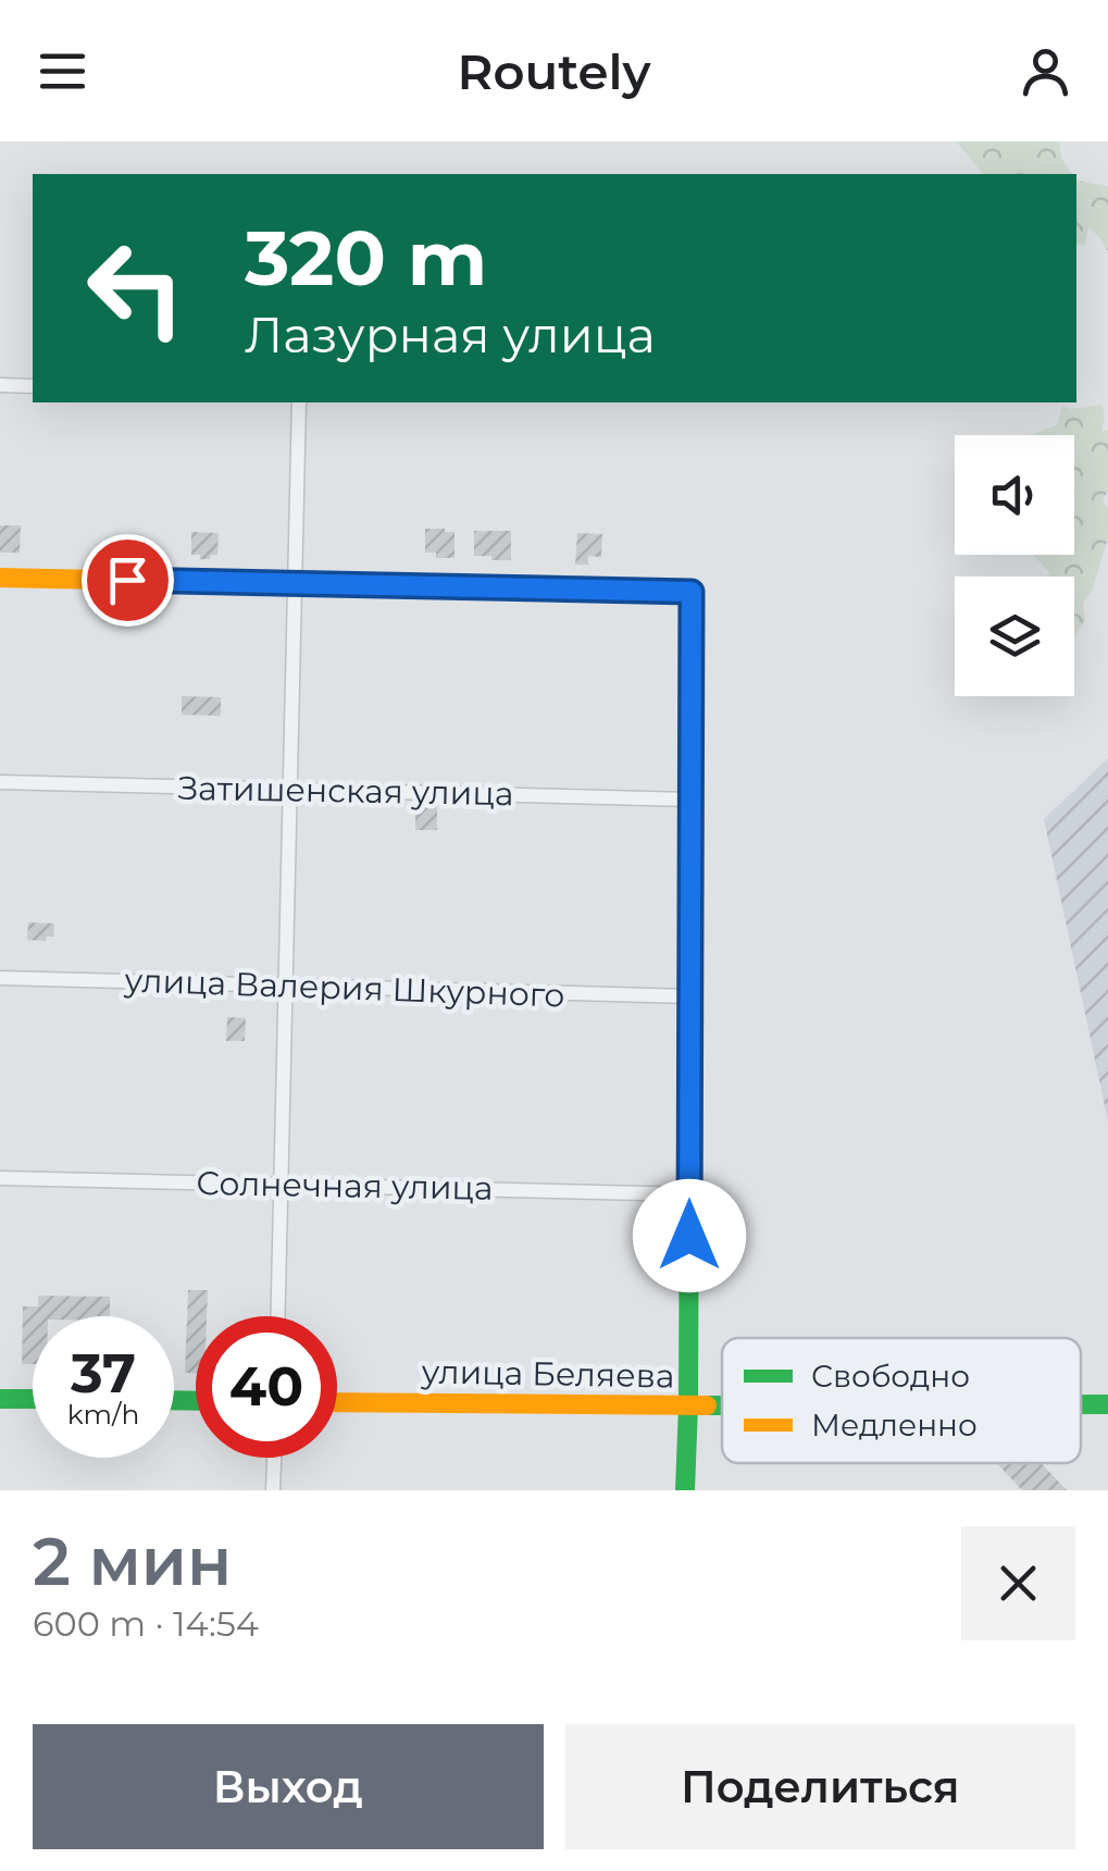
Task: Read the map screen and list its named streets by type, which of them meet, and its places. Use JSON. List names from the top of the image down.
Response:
{
  "streets": {
    "street": [
      "Затишенская улица",
      "улица Валерия Шкурного",
      "Солнечная улица",
      "улица Беляева"
    ]
  },
  "legend": ["Свободно", "Медленно"],
  "page": {
    "header": "Routely",
    "turn": ["320 m", "Лазурная улица"],
    "speed": "37 km/h",
    "limit": "40",
    "heading": ["2 мин", "600 m · 14:54"],
    "buttons": ["Выход", "Поделиться"]
  }
}
